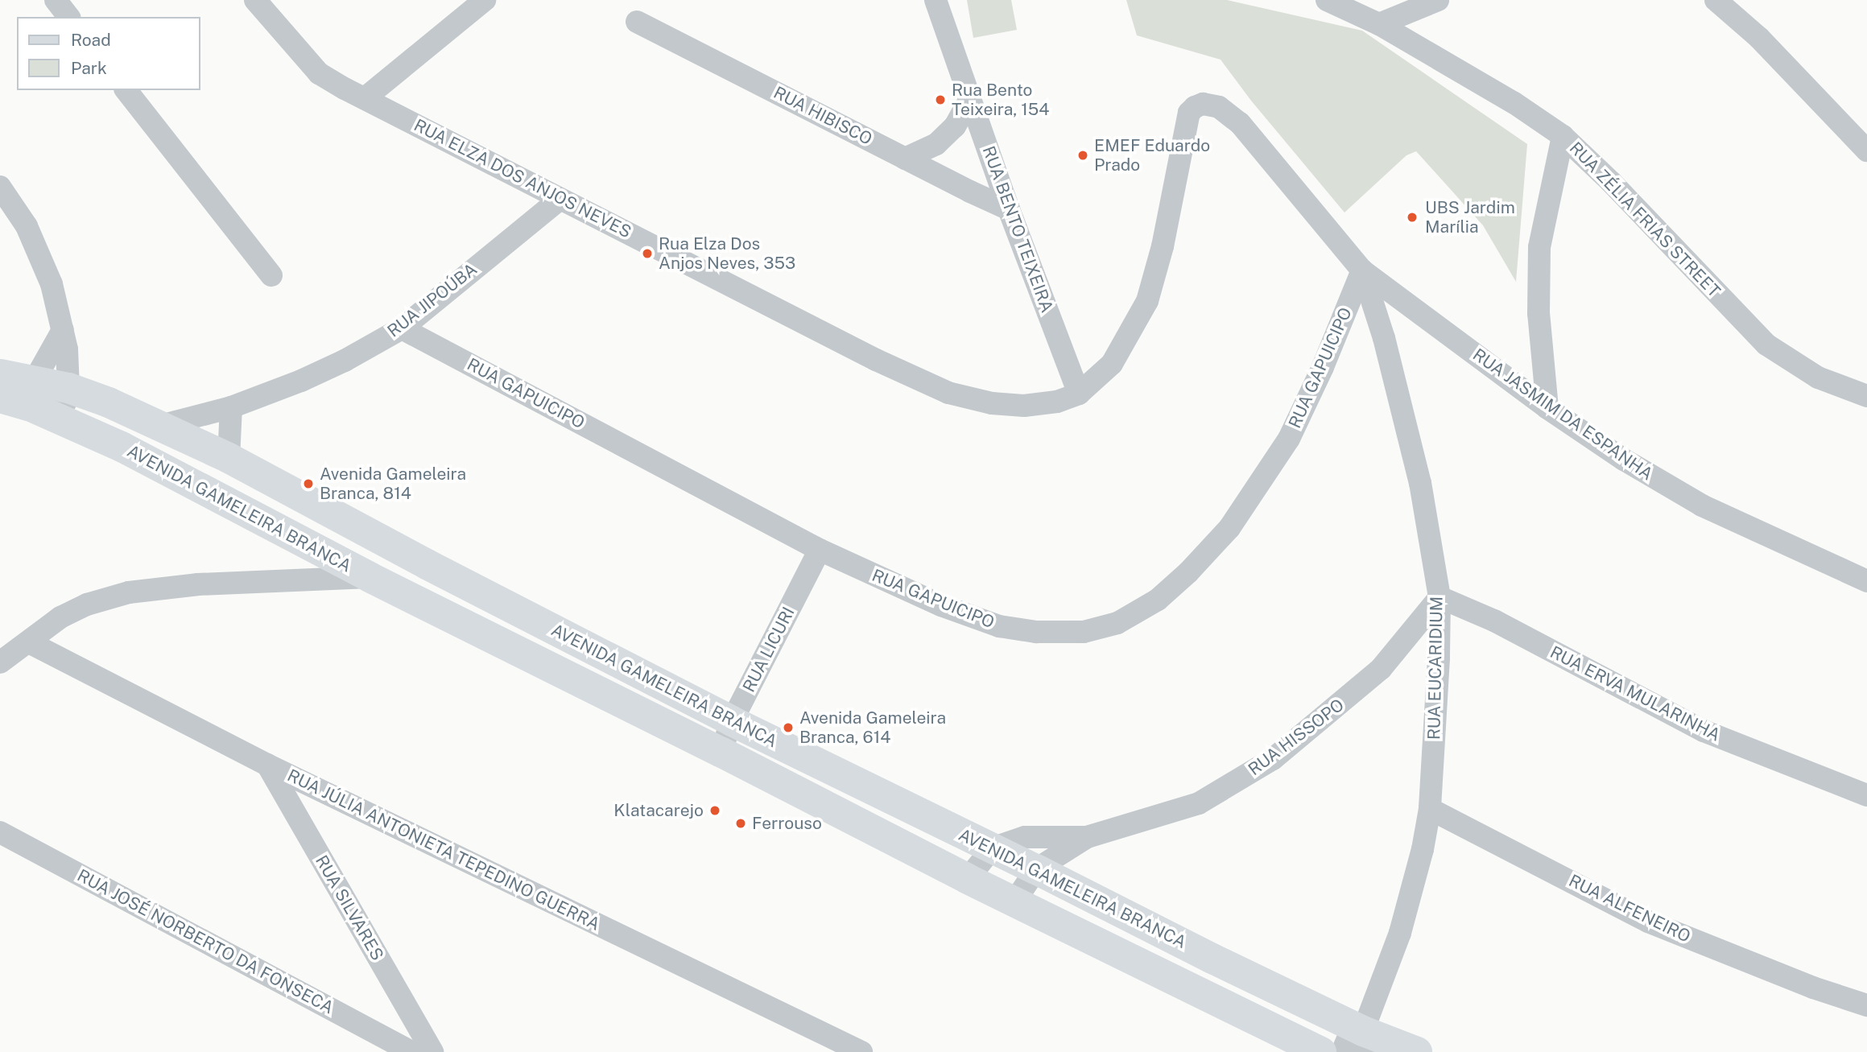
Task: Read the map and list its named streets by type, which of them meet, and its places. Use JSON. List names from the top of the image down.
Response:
{
  "streets": {
    "main road": ["AVENIDA GAMELEIRA BRANCA"],
    "street": [
      "RUA HIBISCO",
      "RUA ELZA DOS ANJOS NEVES",
      "RUA ZÉLIA FRIAS STREET",
      "RUA BENTO TEIXEIRA",
      "RUA JIPOÚBA",
      "RUA GAPUICIPO",
      "RUA JASMIM DA ESPANHA",
      "RUA LICURI",
      "RUA EUCARIDIUM",
      "RUA ERVA MULARINHA",
      "RUA HISSOPO",
      "RUA JÚLIA ANTONIETA TEPEDINO GUERRA",
      "RUA SILVARES",
      "RUA ALFENEIRO",
      "RUA JOSÉ NORBERTO DA FONSECA"
    ]
  },
  "crossings": [
    ["RUA HIBISCO", "RUA BENTO TEIXEIRA"],
    ["RUA ELZA DOS ANJOS NEVES", "RUA BENTO TEIXEIRA"],
    ["RUA ELZA DOS ANJOS NEVES", "RUA JIPOÚBA"],
    ["RUA ELZA DOS ANJOS NEVES", "RUA GAPUICIPO"],
    ["RUA ELZA DOS ANJOS NEVES", "RUA JASMIM DA ESPANHA"],
    ["RUA ELZA DOS ANJOS NEVES", "RUA EUCARIDIUM"],
    ["RUA JIPOÚBA", "RUA GAPUICIPO"],
    ["RUA JIPOÚBA", "AVENIDA GAMELEIRA BRANCA"],
    ["RUA GAPUICIPO", "RUA JASMIM DA ESPANHA"],
    ["RUA GAPUICIPO", "RUA LICURI"],
    ["RUA GAPUICIPO", "RUA EUCARIDIUM"],
    ["RUA JASMIM DA ESPANHA", "RUA EUCARIDIUM"],
    ["AVENIDA GAMELEIRA BRANCA", "RUA LICURI"],
    ["AVENIDA GAMELEIRA BRANCA", "RUA EUCARIDIUM"],
    ["AVENIDA GAMELEIRA BRANCA", "RUA HISSOPO"],
    ["RUA EUCARIDIUM", "RUA ERVA MULARINHA"],
    ["RUA EUCARIDIUM", "RUA HISSOPO"],
    ["RUA EUCARIDIUM", "RUA ALFENEIRO"],
    ["RUA ERVA MULARINHA", "RUA HISSOPO"],
    ["RUA JÚLIA ANTONIETA TEPEDINO GUERRA", "RUA SILVARES"]
  ],
  "places": [
    "Rua Bento Teixeira, 154",
    "EMEF Eduardo Prado",
    "UBS Jardim Marília",
    "Rua Elza Dos Anjos Neves, 353",
    "Avenida Gameleira Branca, 814",
    "Avenida Gameleira Branca, 614",
    "Klatacarejo",
    "Ferrouso"
  ],
  "legend": ["Road", "Park"]
}
